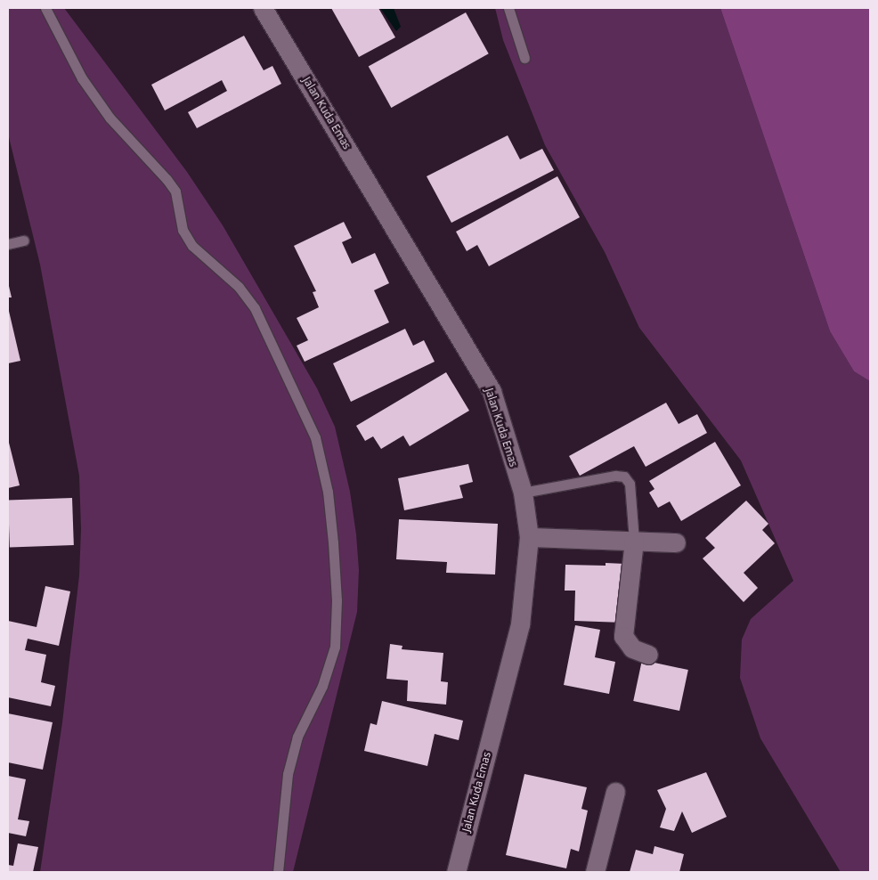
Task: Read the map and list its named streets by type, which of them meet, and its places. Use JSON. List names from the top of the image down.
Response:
{
  "streets": {
    "street": ["Jalan Kuda Emas"]
  }
}
